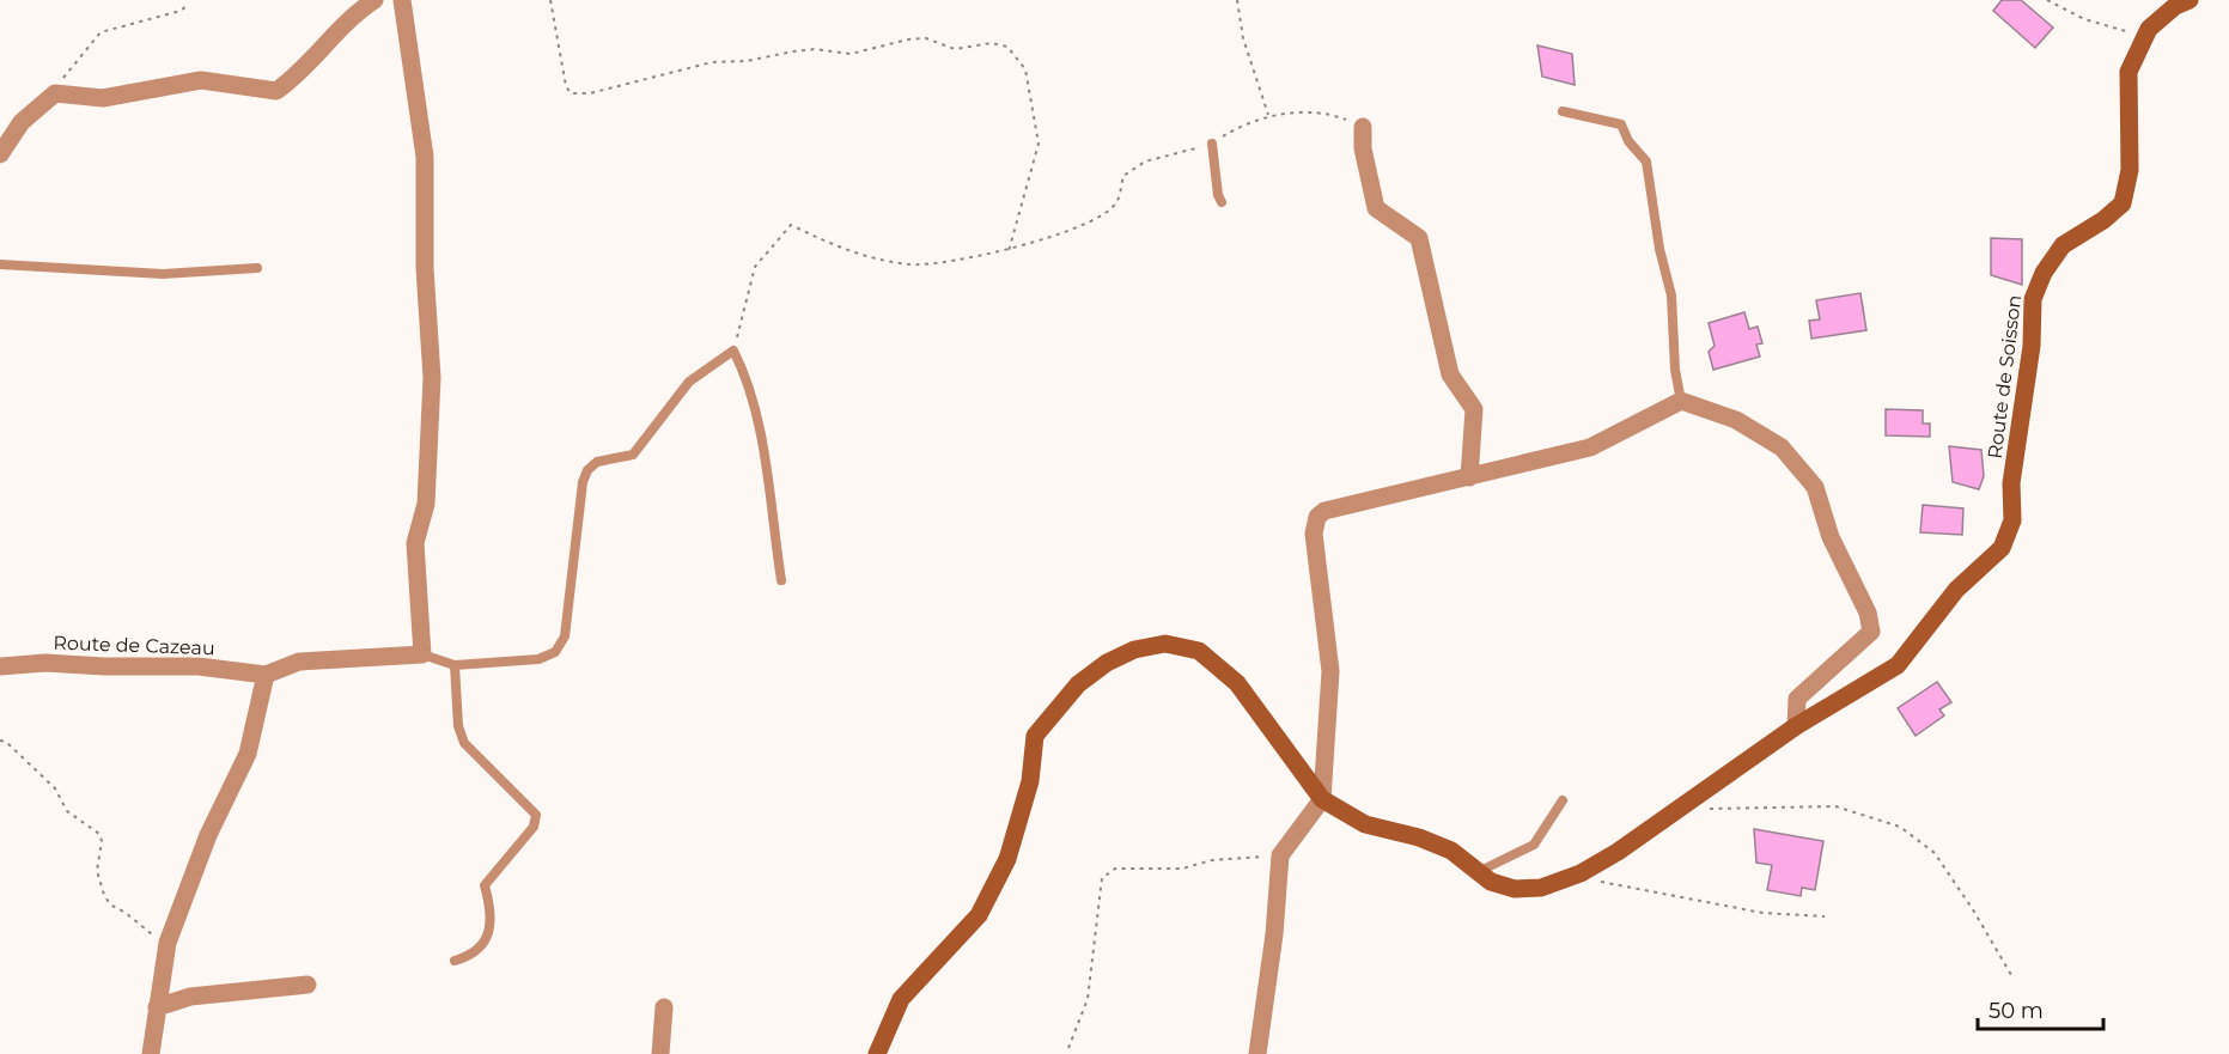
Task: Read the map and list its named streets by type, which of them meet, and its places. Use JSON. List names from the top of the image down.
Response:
{
  "streets": {
    "street": ["Route de Soisson", "Route de Cazeau"]
  },
  "scale_bar": "50 m"
}
